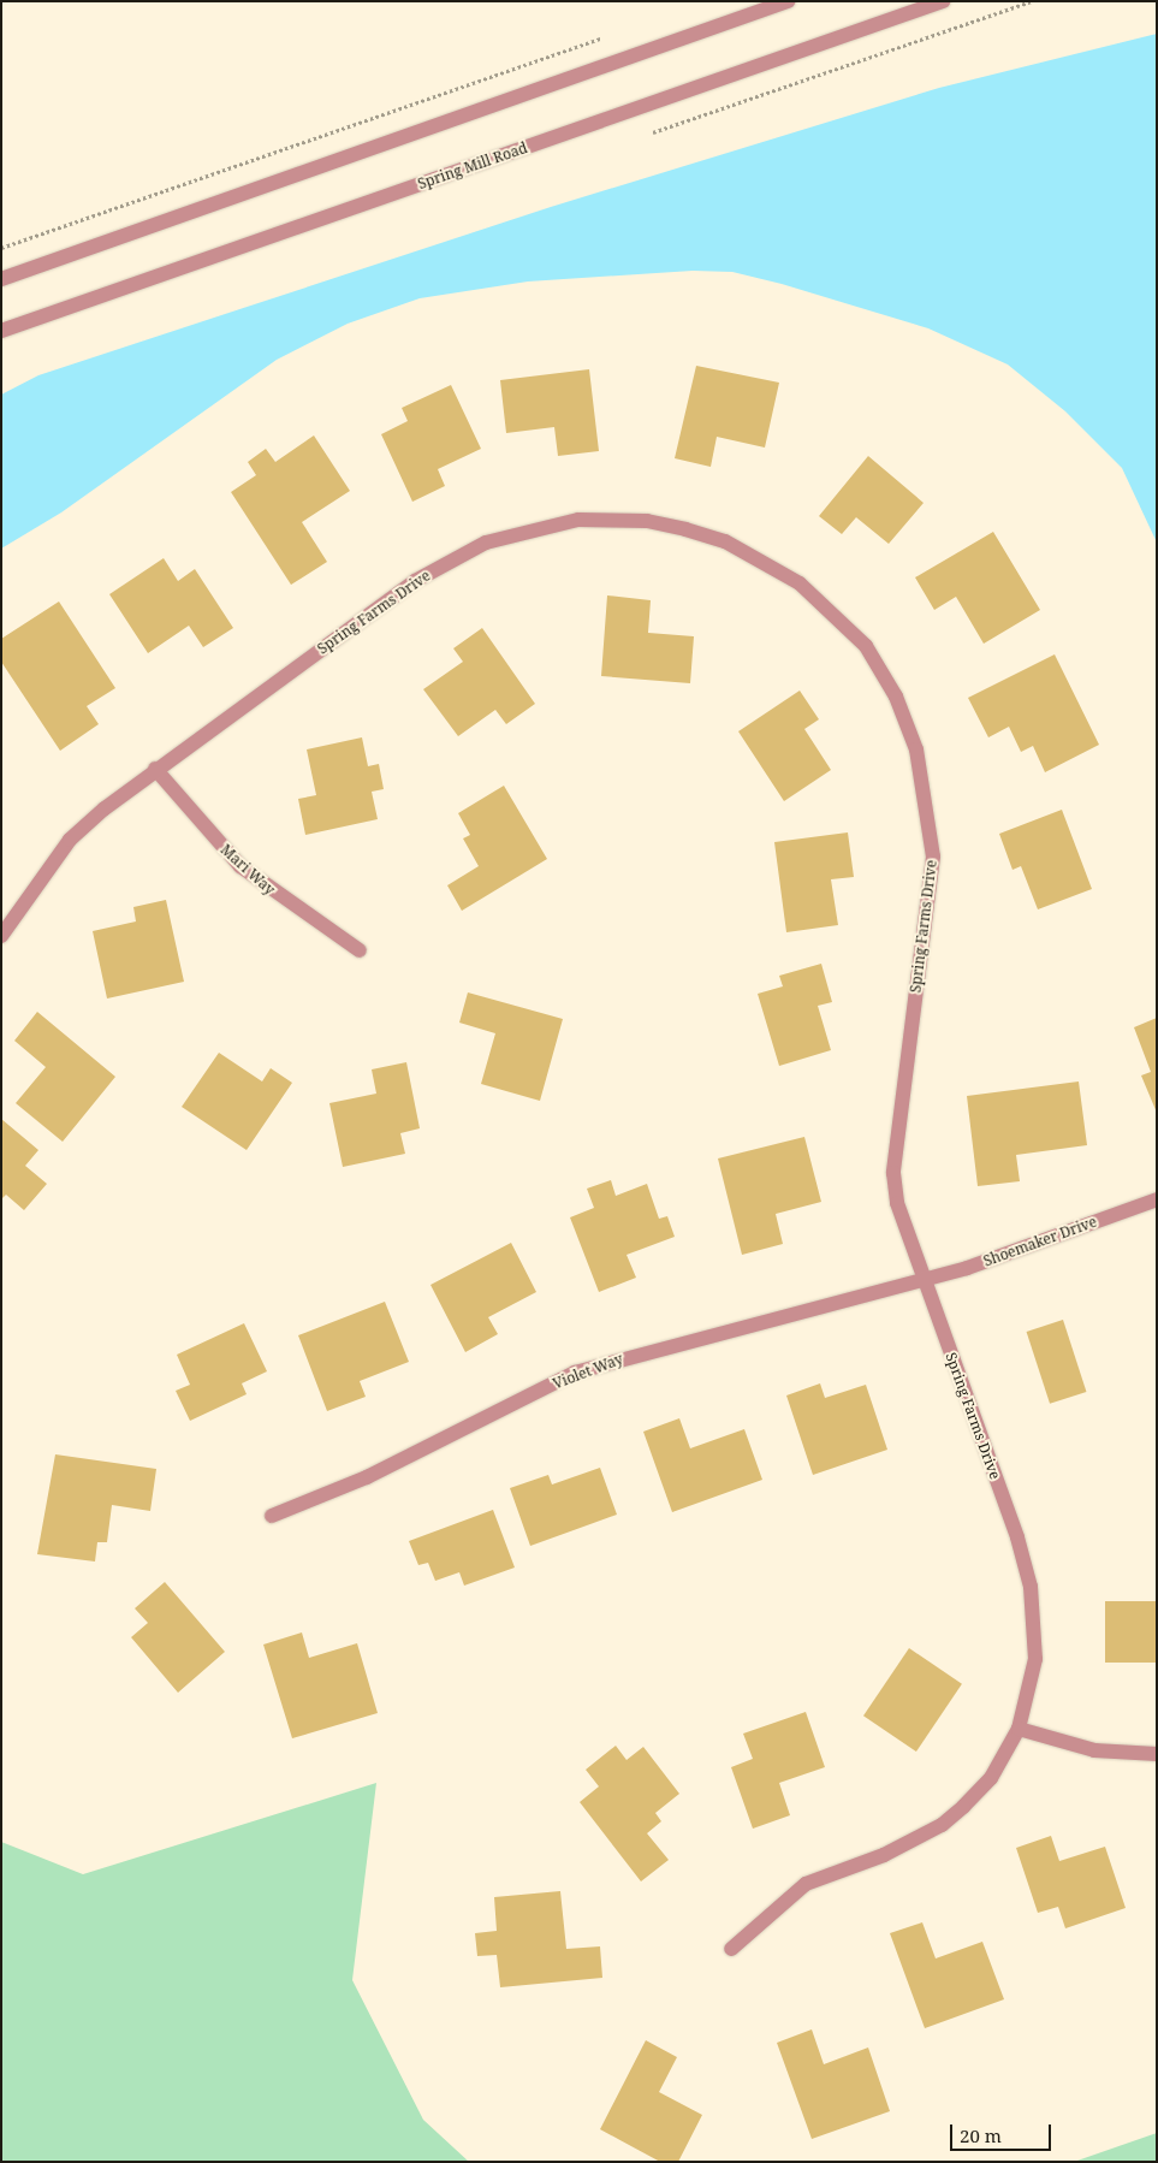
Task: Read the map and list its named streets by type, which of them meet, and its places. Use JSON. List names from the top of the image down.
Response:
{
  "streets": {
    "street": [
      "Spring Mill Road",
      "Spring Farms Drive",
      "Mari Way",
      "Shoemaker Drive",
      "Violet Way"
    ]
  },
  "crossings": [
    ["Spring Farms Drive", "Mari Way"],
    ["Spring Farms Drive", "Shoemaker Drive"],
    ["Spring Farms Drive", "Violet Way"],
    ["Shoemaker Drive", "Violet Way"]
  ],
  "scale_bar": "20 m"
}
